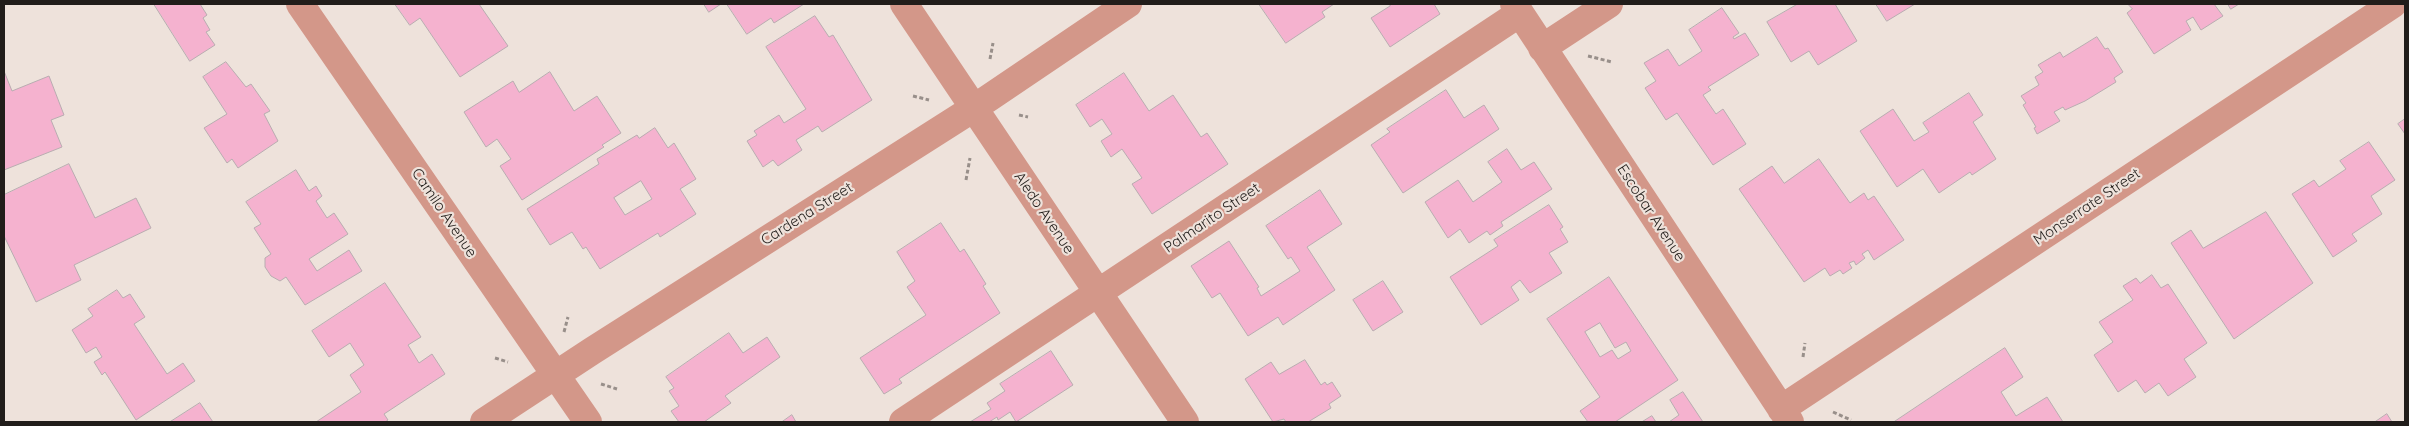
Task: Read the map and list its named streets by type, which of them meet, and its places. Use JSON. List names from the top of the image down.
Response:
{
  "streets": {
    "street": [
      "Monserrate Street",
      "Camilo Avenue",
      "Aledo Avenue",
      "Escobar Avenue",
      "Cardena Street",
      "Palmarito Street"
    ]
  },
  "crossings": [
    ["Monserrate Street", "Escobar Avenue"],
    ["Camilo Avenue", "Cardena Street"],
    ["Aledo Avenue", "Cardena Street"],
    ["Aledo Avenue", "Palmarito Street"],
    ["Escobar Avenue", "Palmarito Street"]
  ]
}
